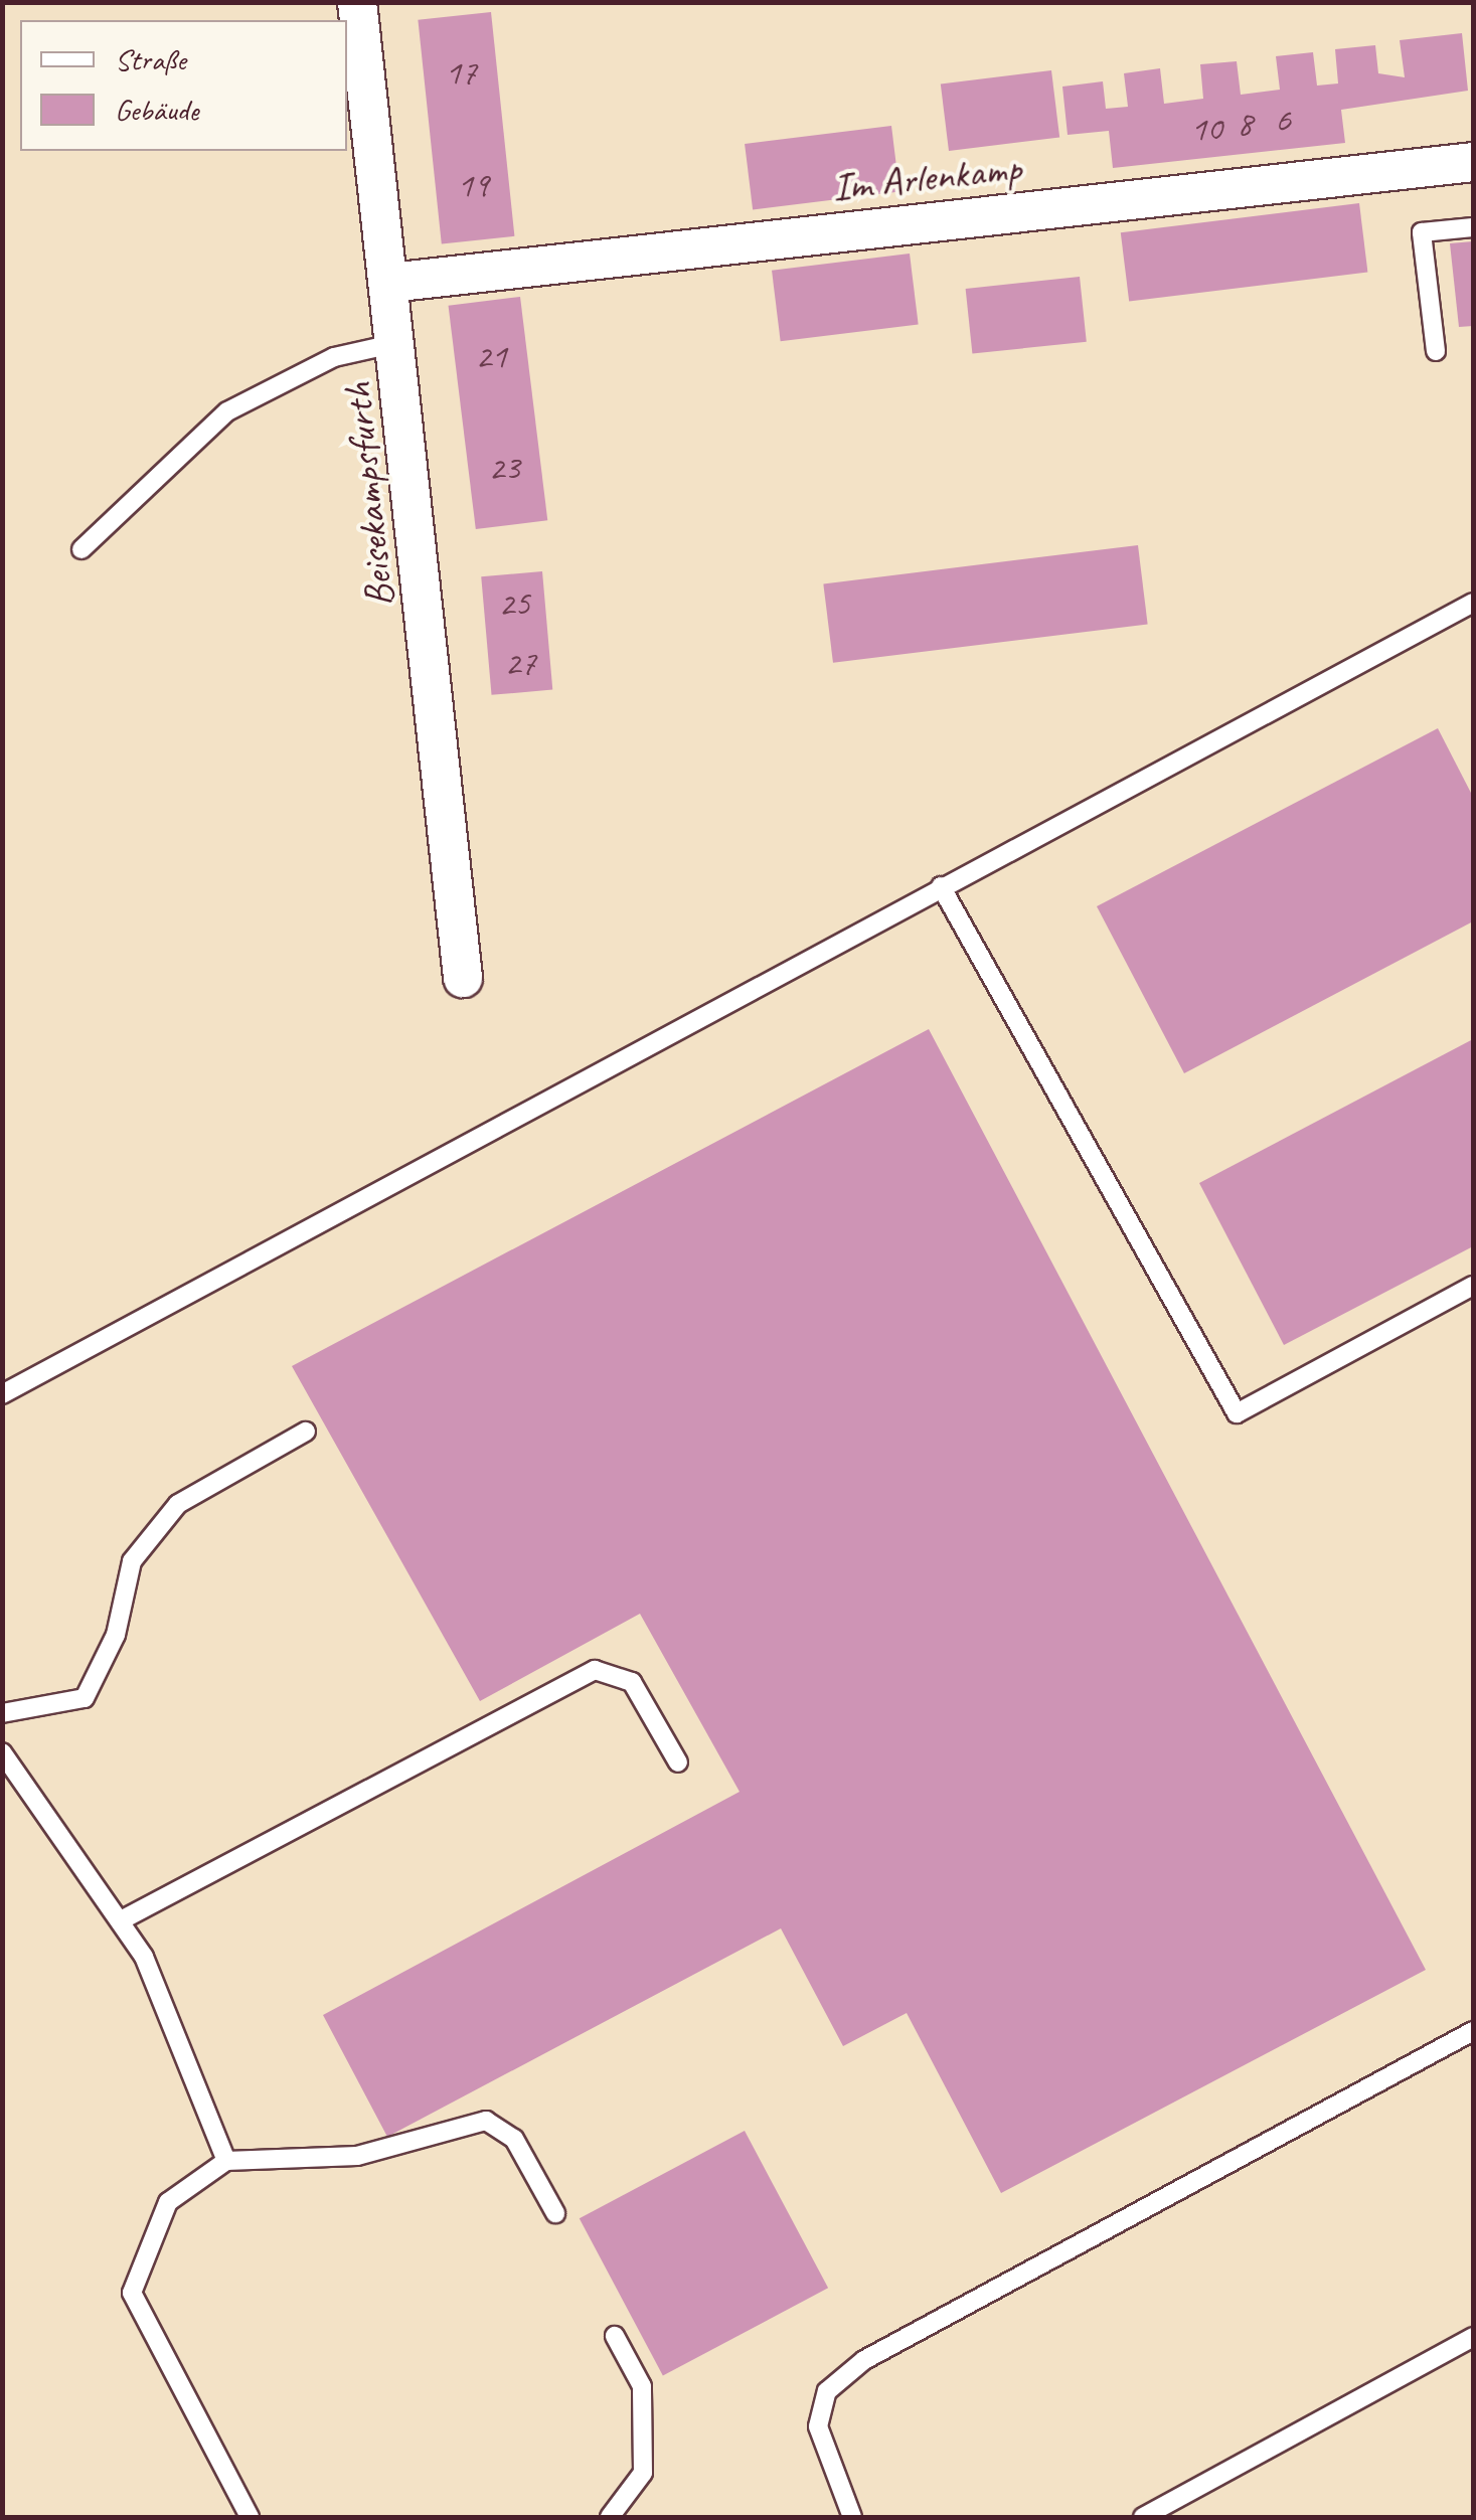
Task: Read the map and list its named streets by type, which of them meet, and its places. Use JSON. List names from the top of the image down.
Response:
{
  "streets": {
    "street": ["Im Arlenkamp", "Beisekampsfurth"]
  },
  "crossings": [
    ["Im Arlenkamp", "Beisekampsfurth"]
  ],
  "house_numbers": [
    "17",
    "6",
    "8",
    "10",
    "19",
    "21",
    "23",
    "25",
    "27"
  ],
  "legend": ["Straße", "Gebäude"]
}
